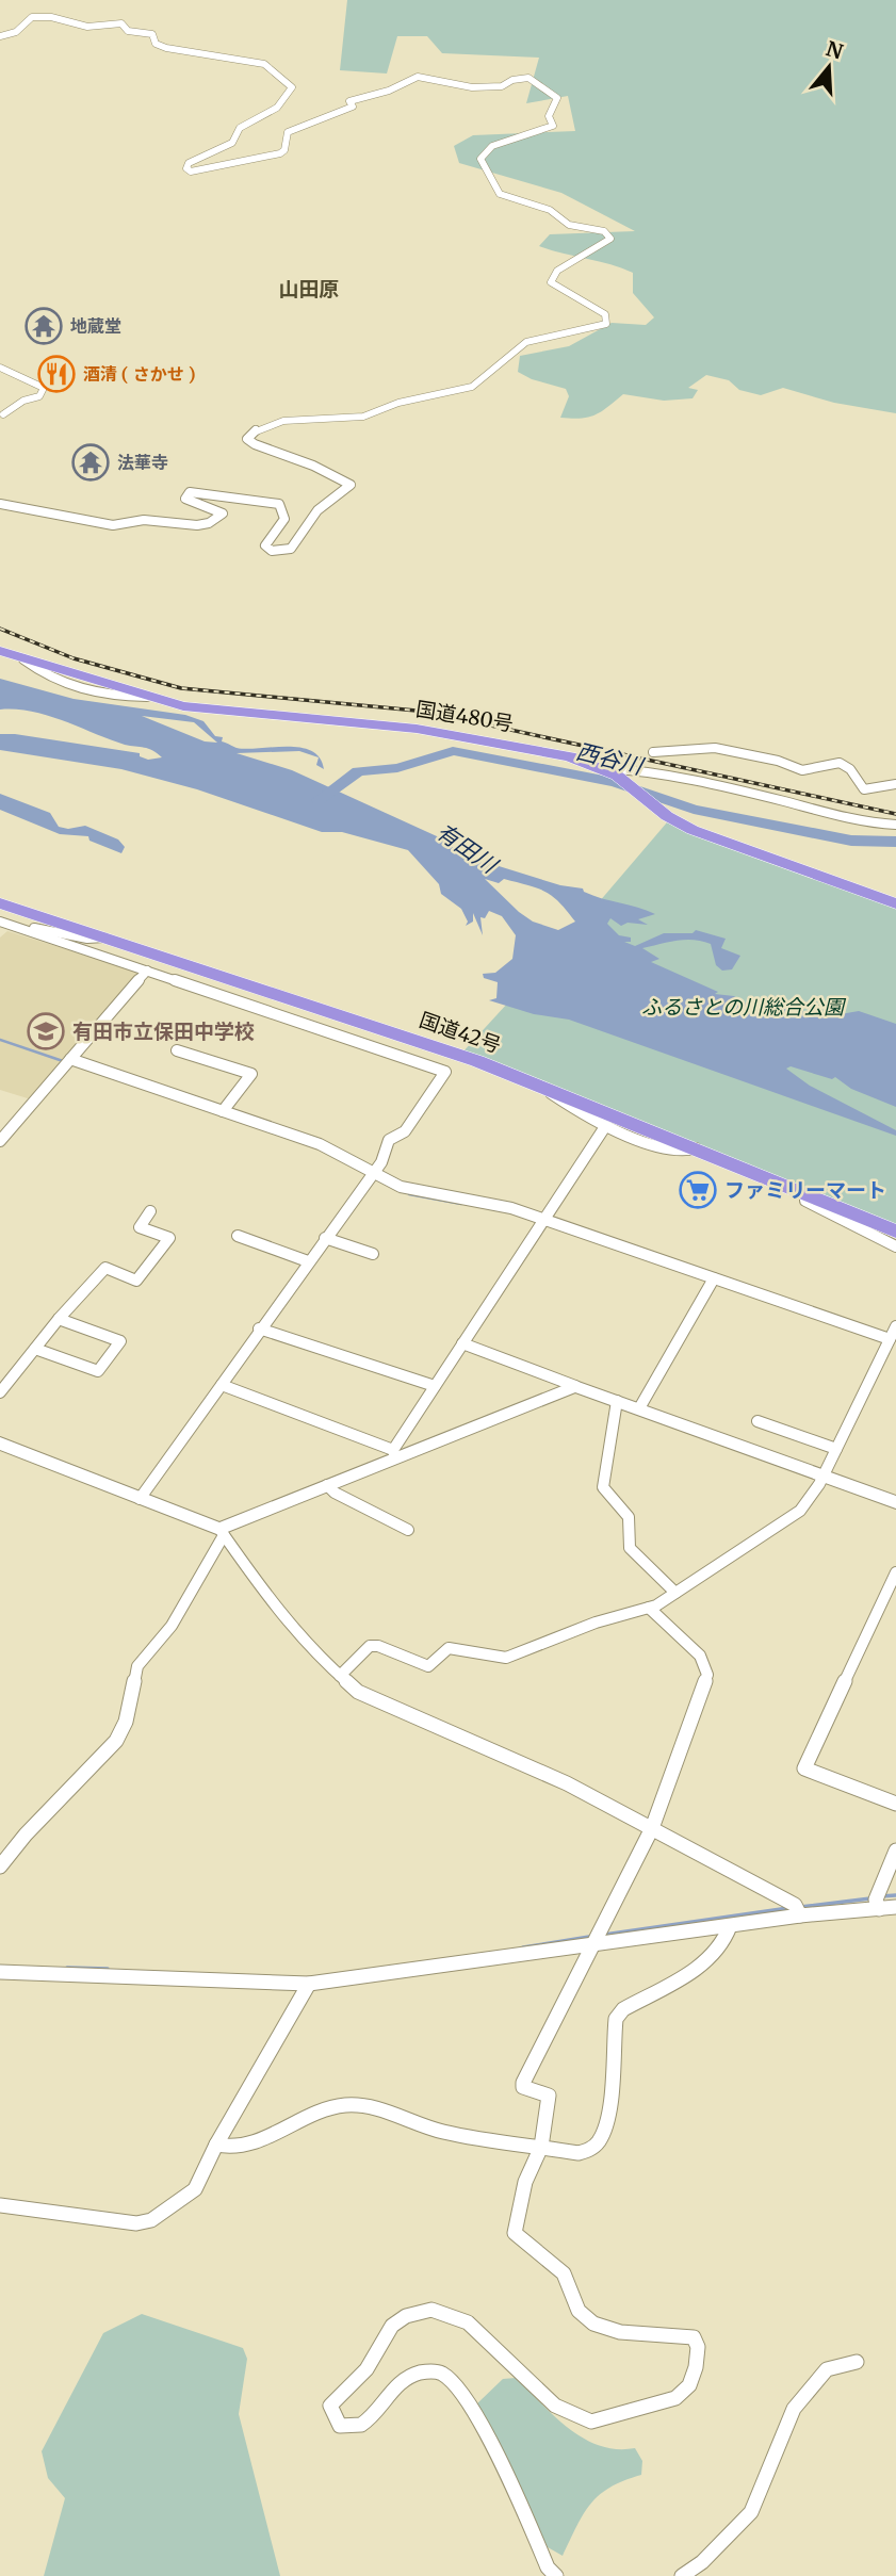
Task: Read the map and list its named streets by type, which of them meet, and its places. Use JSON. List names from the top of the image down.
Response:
{
  "streets": {
    "highway": ["国道480号", "国道42号"]
  },
  "districts": ["山田原"],
  "water": ["西谷川", "有田川"],
  "parks": ["ふるさとの川総合公園"],
  "places": {
    "temple": ["地蔵堂", "法華寺"],
    "restaurant": ["酒清 ( さかせ )"],
    "school or university": ["有田市立保田中学校"],
    "supermarket": ["ファミリーマート"]
  },
  "north": "top"
}
